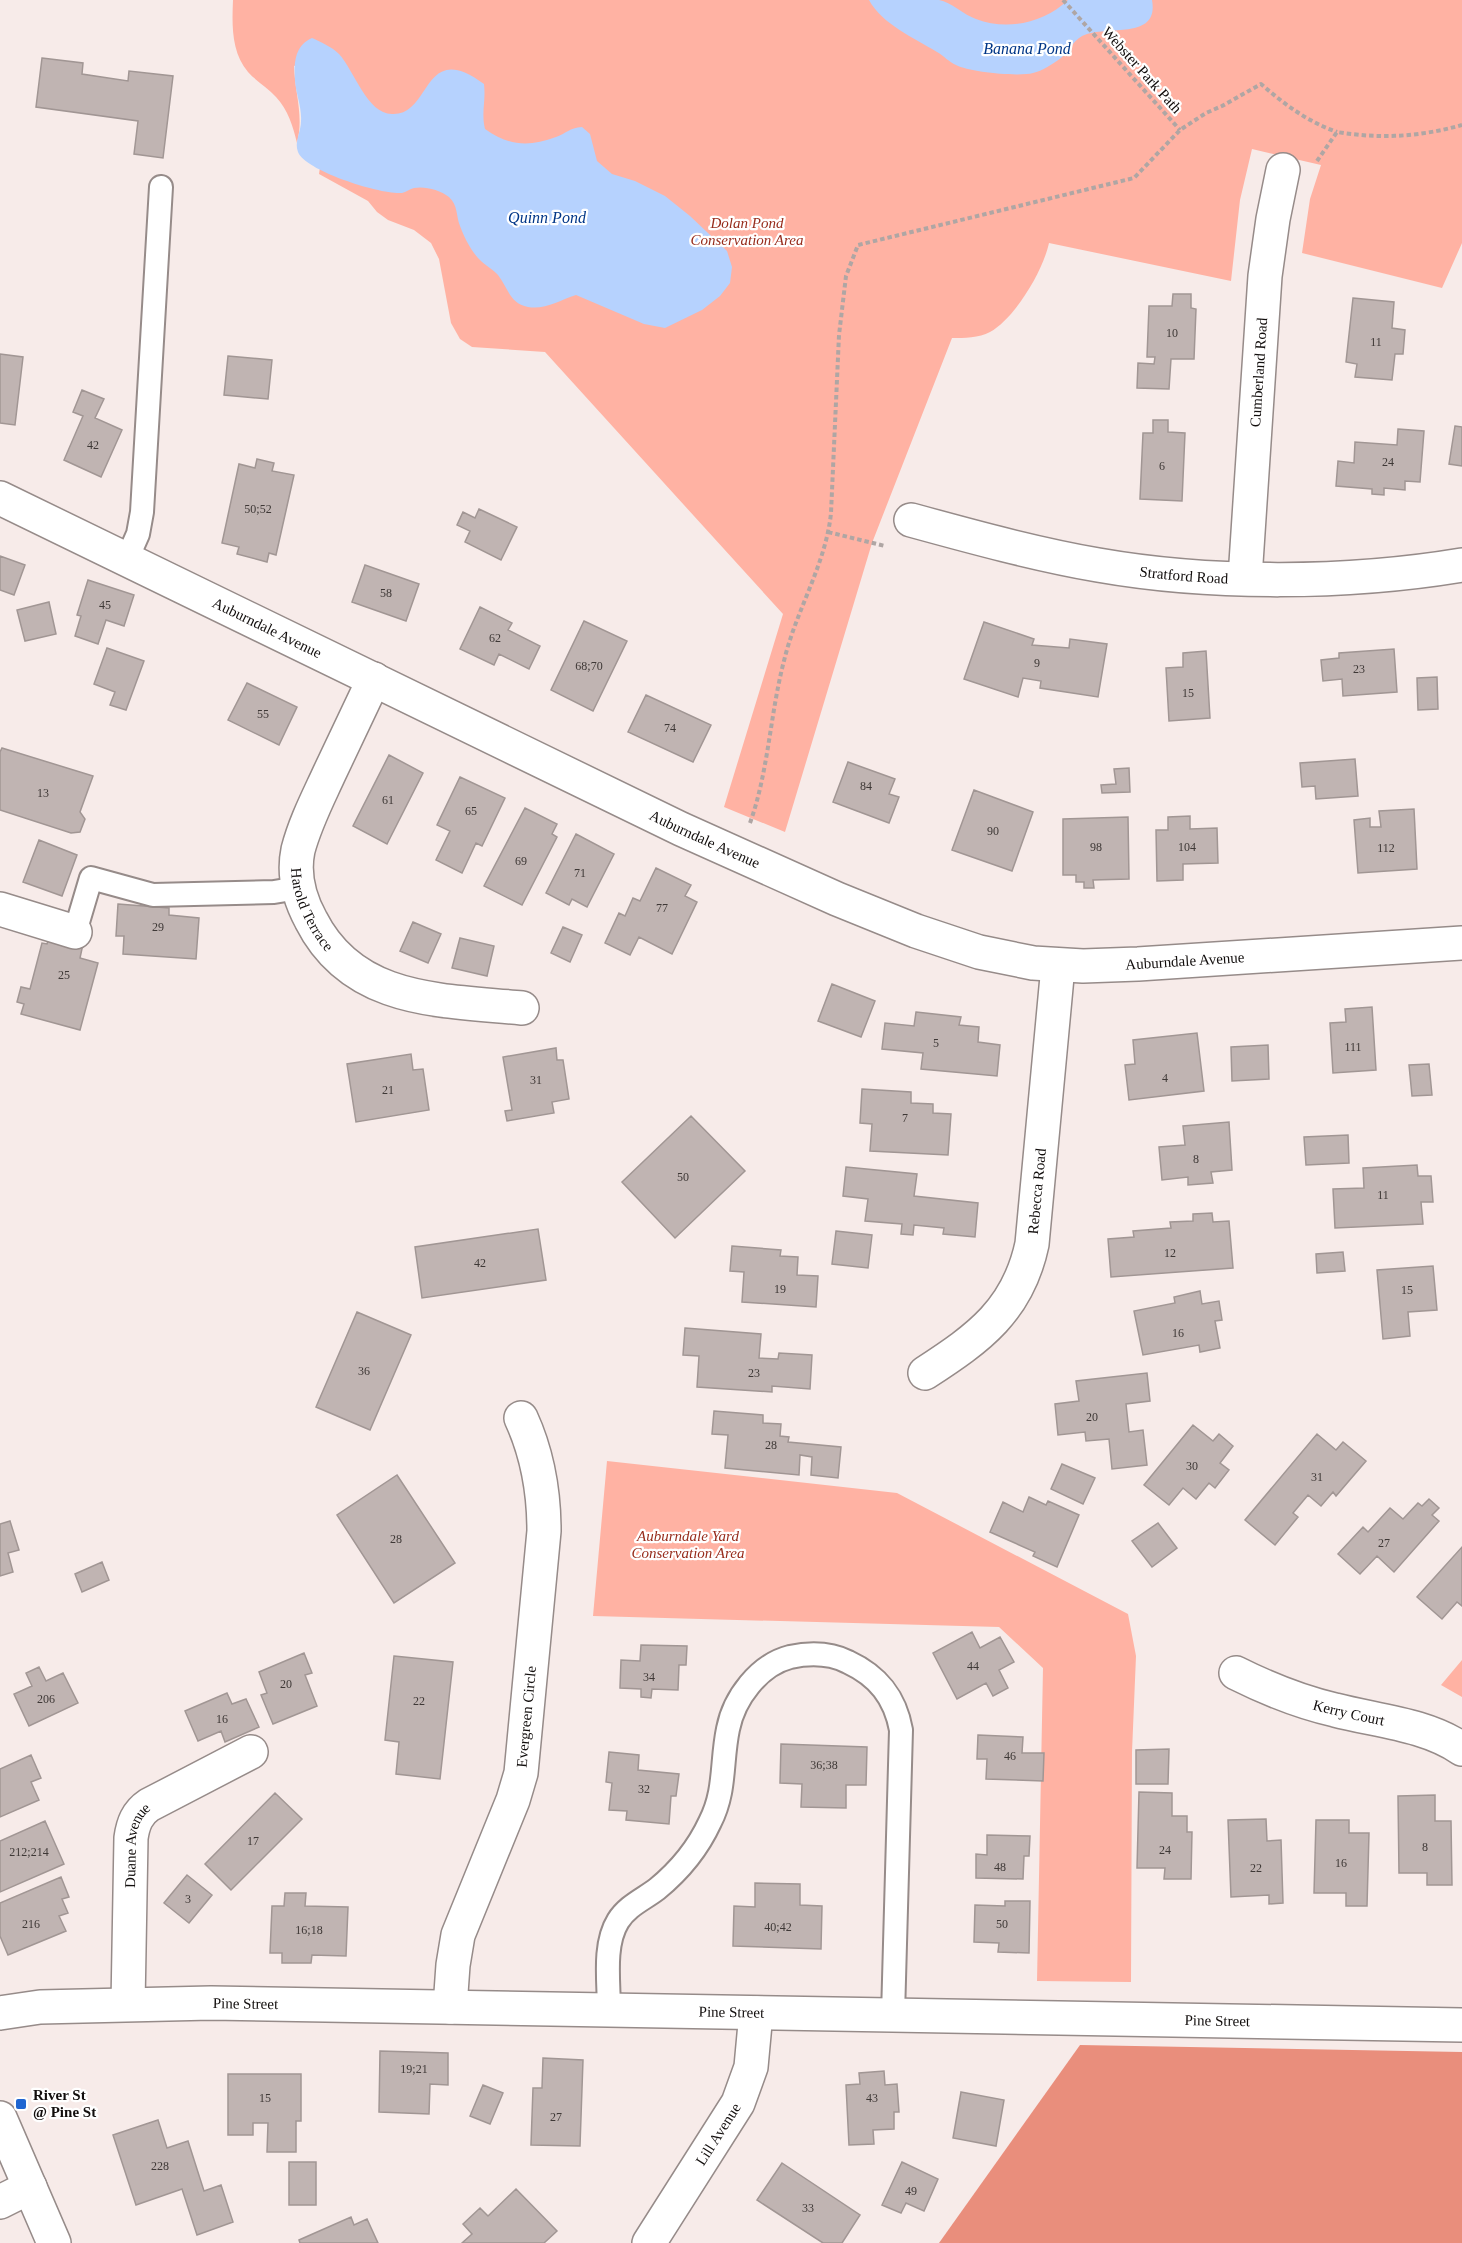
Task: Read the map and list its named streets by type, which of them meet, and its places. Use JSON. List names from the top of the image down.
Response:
{
  "streets": {
    "street": [
      "Cumberland Road",
      "Stratford Road",
      "Auburndale Avenue",
      "Harold Terrace",
      "Rebecca Road",
      "Kerry Court",
      "Evergreen Circle",
      "Duane Avenue",
      "Pine Street",
      "Lill Avenue"
    ],
    "path": ["Webster Park Path"]
  },
  "crossings": [
    ["Cumberland Road", "Stratford Road"],
    ["Auburndale Avenue", "Harold Terrace"],
    ["Auburndale Avenue", "Rebecca Road"],
    ["Evergreen Circle", "Pine Street"],
    ["Duane Avenue", "Pine Street"],
    ["Pine Street", "Lill Avenue"]
  ],
  "water": ["Banana Pond", "Quinn Pond"],
  "parks": ["Dolan Pond Conservation Area", "Auburndale Yard Conservation Area"],
  "places": {
    "transit": ["River St @ Pine St"]
  },
  "house_numbers": [
    "10",
    "11",
    "42",
    "24",
    "6",
    "50;52",
    "58",
    "45",
    "62",
    "9",
    "68;70",
    "23",
    "15",
    "55",
    "74",
    "84",
    "13",
    "61",
    "65",
    "90",
    "98",
    "104",
    "112",
    "69",
    "71",
    "77",
    "29",
    "25",
    "5",
    "111",
    "4",
    "31",
    "21",
    "7",
    "8",
    "50",
    "11",
    "12",
    "42",
    "19",
    "15",
    "16",
    "36",
    "23",
    "20",
    "28",
    "30",
    "31",
    "28",
    "27",
    "44",
    "34",
    "20",
    "206",
    "22",
    "16",
    "46",
    "36;38",
    "32",
    "17",
    "8",
    "24",
    "212;214",
    "16",
    "48",
    "22",
    "3",
    "216",
    "50",
    "40;42",
    "16;18",
    "19;21",
    "15",
    "43",
    "27",
    "228",
    "49",
    "33"
  ]
}
